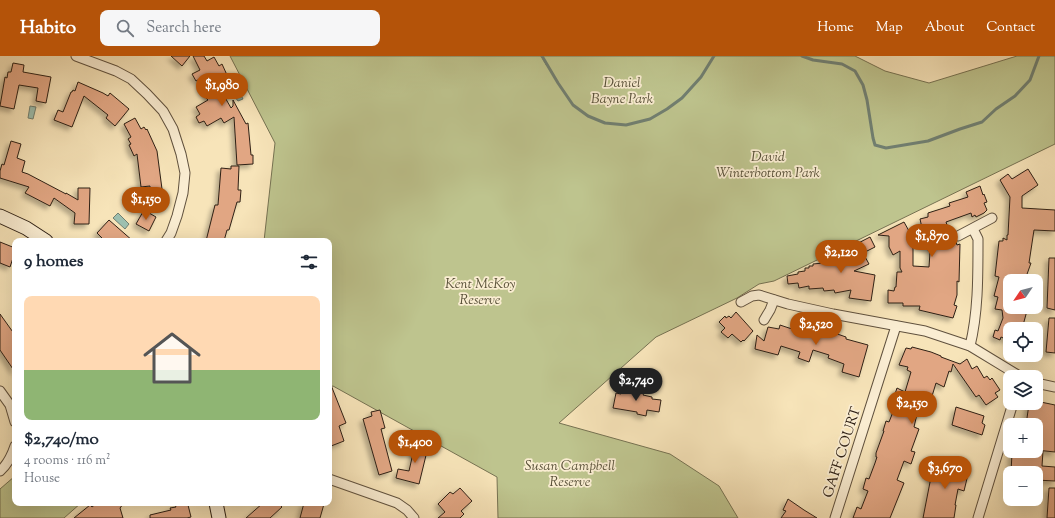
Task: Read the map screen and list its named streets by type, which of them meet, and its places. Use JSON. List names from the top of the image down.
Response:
{
  "streets": {
    "street": ["GAFF COURT"]
  },
  "parks": [
    "Daniel Bayne Park",
    "David Winterbottom Park",
    "Kent McKoy Reserve",
    "Susan Campbell Reserve"
  ],
  "north": "bottom left",
  "page": {
    "header": "Habito",
    "search": "Search here",
    "nav": [
      "Home",
      "Map",
      "About",
      "Contact"
    ],
    "price": [
      "$1,980",
      "$1,150",
      "$1,870",
      "$2,120",
      "$2,520",
      "$2,740",
      "$2,150",
      "$1,400",
      "$3,670"
    ],
    "heading": "9 homes",
    "map_buttons": ["+", "−"],
    "list": [
      {
        "name": "$2,740/mo",
        "note": "4 rooms · 116 m² · House"
      }
    ]
  }
}
